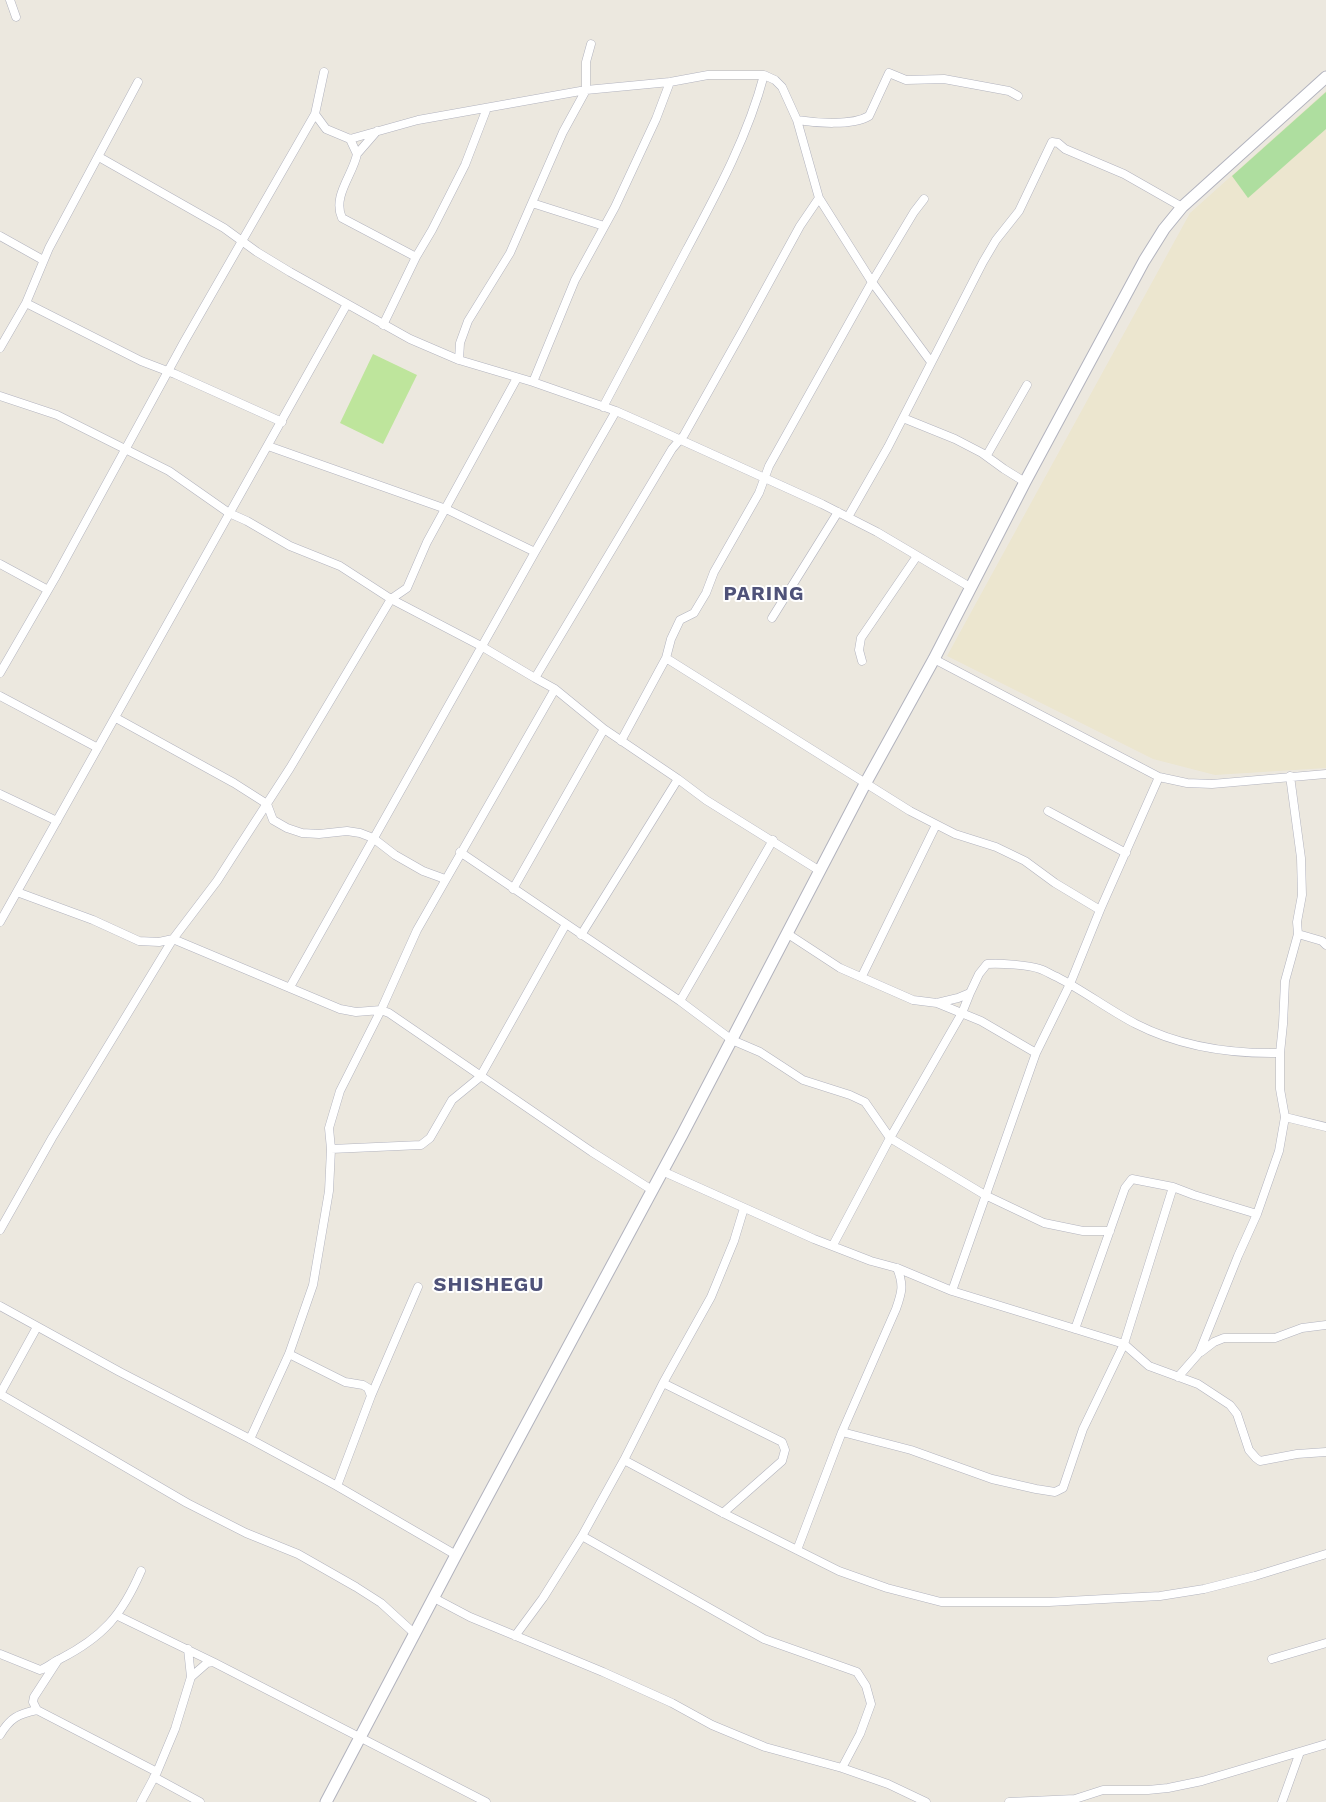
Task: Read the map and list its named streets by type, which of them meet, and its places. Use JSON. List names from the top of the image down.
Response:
{
  "districts": ["PARING", "SHISHEGU"]
}
